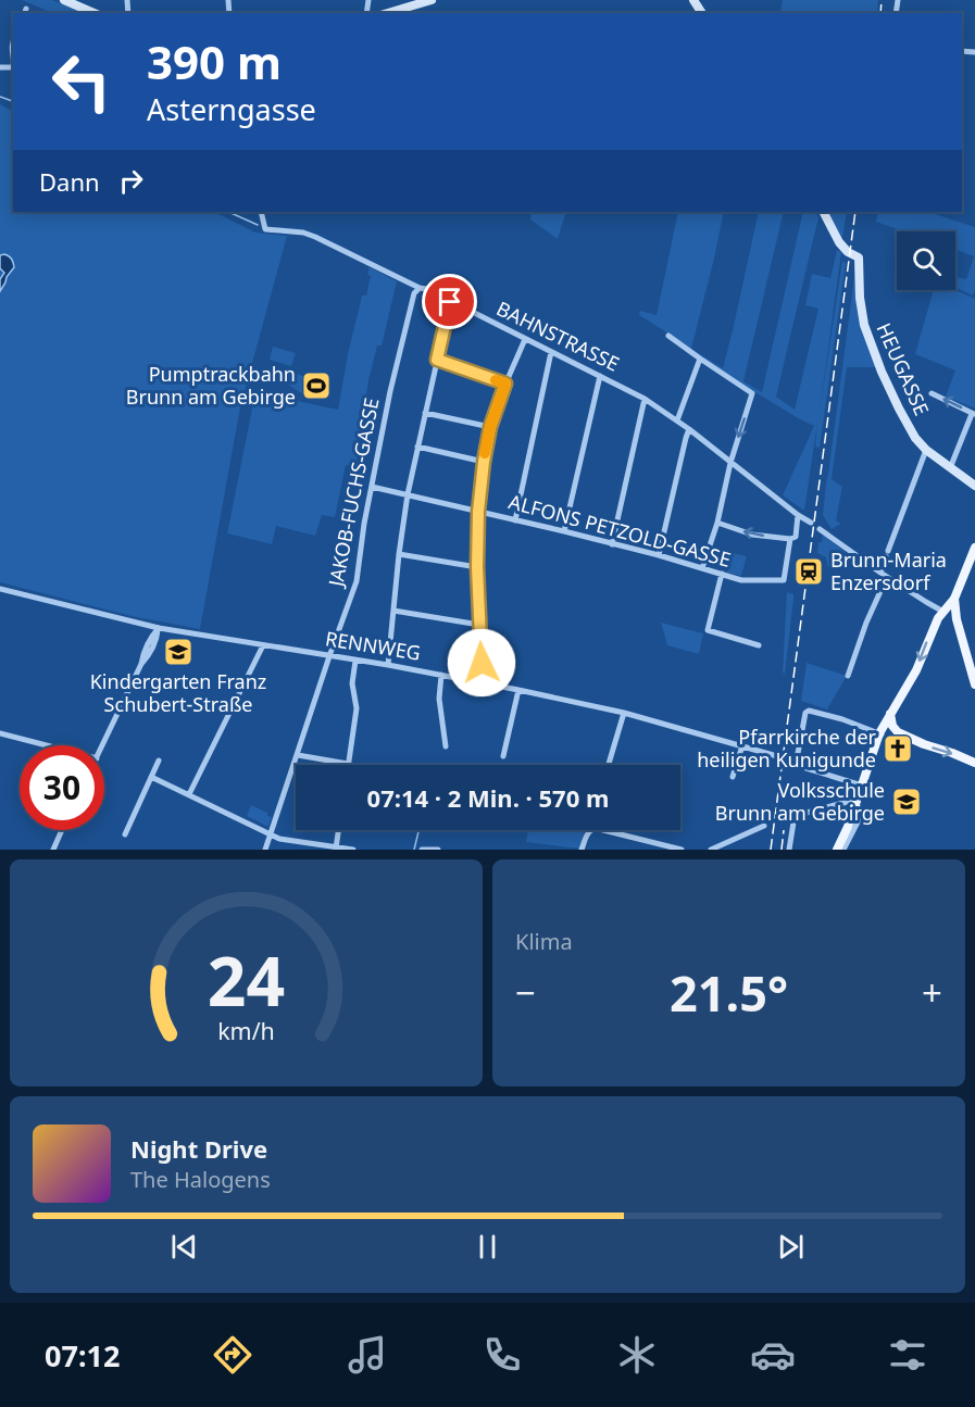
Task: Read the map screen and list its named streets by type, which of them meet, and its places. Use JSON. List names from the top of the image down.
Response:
{
  "streets": {
    "street": [
      "BAHNSTRASSE",
      "HEUGASSE",
      "JAKOB-FUCHS-GASSE",
      "ALFONS PETZOLD-GASSE",
      "RENNWEG"
    ]
  },
  "crossings": [
    ["BAHNSTRASSE", "JAKOB-FUCHS-GASSE"],
    ["JAKOB-FUCHS-GASSE", "ALFONS PETZOLD-GASSE"],
    ["JAKOB-FUCHS-GASSE", "RENNWEG"]
  ],
  "places": {
    "sports": ["Pumptrackbahn Brunn am Gebirge"],
    "station": ["Brunn-Maria Enzersdorf"],
    "school or university": ["Kindergarten Franz Schubert-Straße", "Volksschule Brunn am Gebirge"],
    "church": ["Pfarrkirche der heiligen Kunigunde"]
  },
  "page": {
    "turn": ["390 m", "Asterngasse"],
    "then": "Dann",
    "limit": "30",
    "trip": "07:14 · 2 Min. · 570 m",
    "tile": "Klima",
    "heat": ["−", "21.5°", "+"],
    "song": ["Night Drive", "The Halogens"],
    "tabs": "07:12",
    "gauge": ["24", "km/h"]
  }
}
